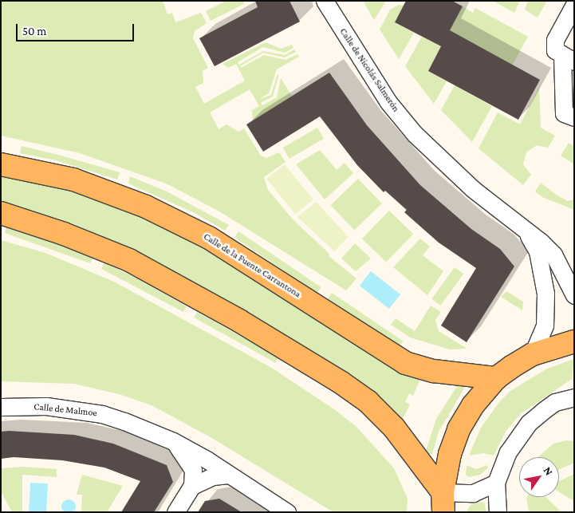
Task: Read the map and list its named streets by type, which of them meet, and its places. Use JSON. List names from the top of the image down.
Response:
{
  "streets": {
    "main road": ["Calle de la Fuente Carrantona"],
    "street": ["Calle de Nicolás Salmerón", "Calle de Malmoe"]
  },
  "scale_bar": "50 m",
  "north": "top right"
}
